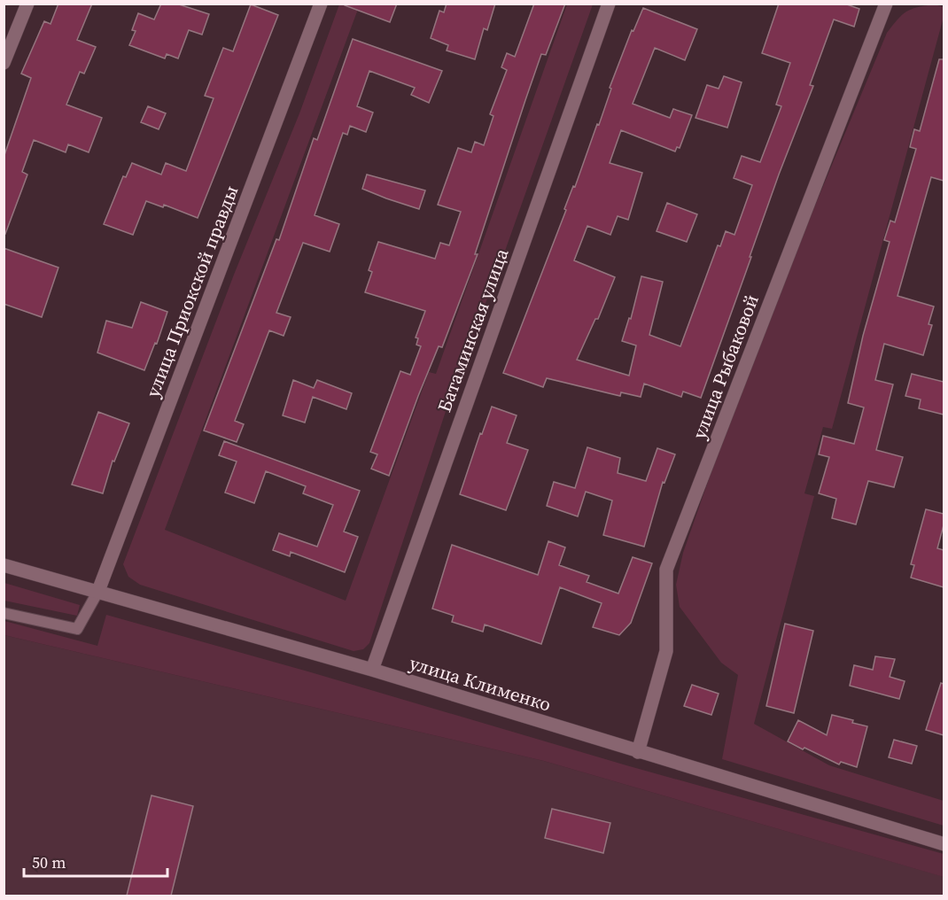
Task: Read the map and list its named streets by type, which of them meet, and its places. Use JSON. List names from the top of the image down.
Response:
{
  "streets": {
    "street": [
      "улица Приокской правды",
      "Батаминская улица",
      "улица Рыбаковой",
      "улица Клименко"
    ]
  },
  "crossings": [
    ["улица Приокской правды", "улица Клименко"],
    ["Батаминская улица", "улица Клименко"],
    ["улица Рыбаковой", "улица Клименко"]
  ],
  "scale_bar": "50 m"
}
